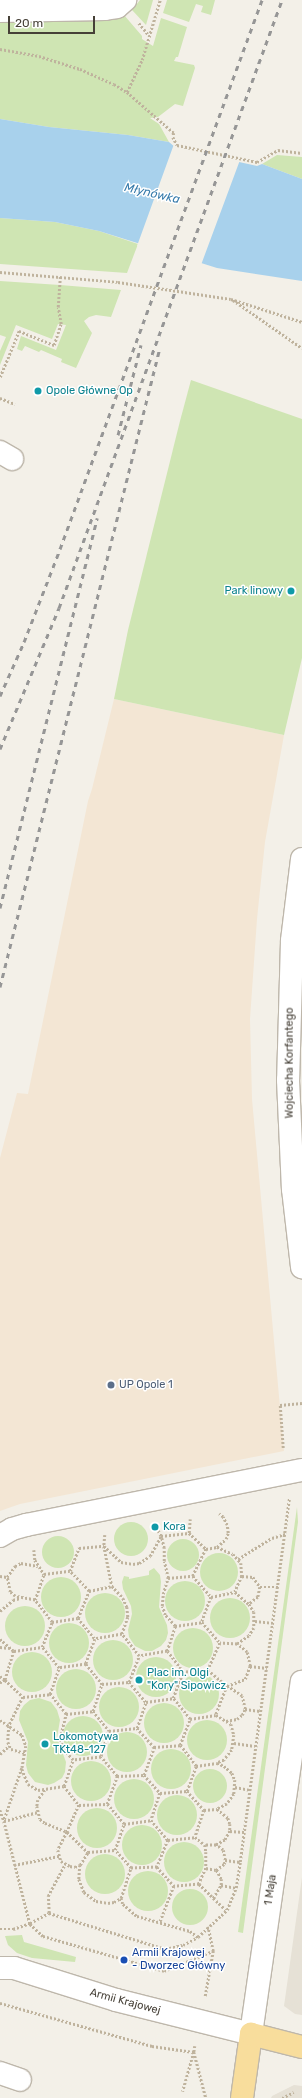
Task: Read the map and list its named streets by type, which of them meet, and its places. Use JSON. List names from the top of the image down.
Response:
{
  "streets": {
    "main road": ["1 Maja"],
    "street": ["Wojciecha Korfantego", "Armii Krajowej"]
  },
  "crossings": [
    ["1 Maja", "Armii Krajowej"]
  ],
  "water": ["Młynówka"],
  "places": [
    "Opole Główne Op",
    "Park linowy",
    "UP Opole 1",
    "Kora",
    "Plac im. Olgi \"Kory\" Sipowicz",
    "Lokomotywa TKt48-127",
    "Armii Krajowej - Dworzec Główny"
  ],
  "scale_bar": "20 m"
}
